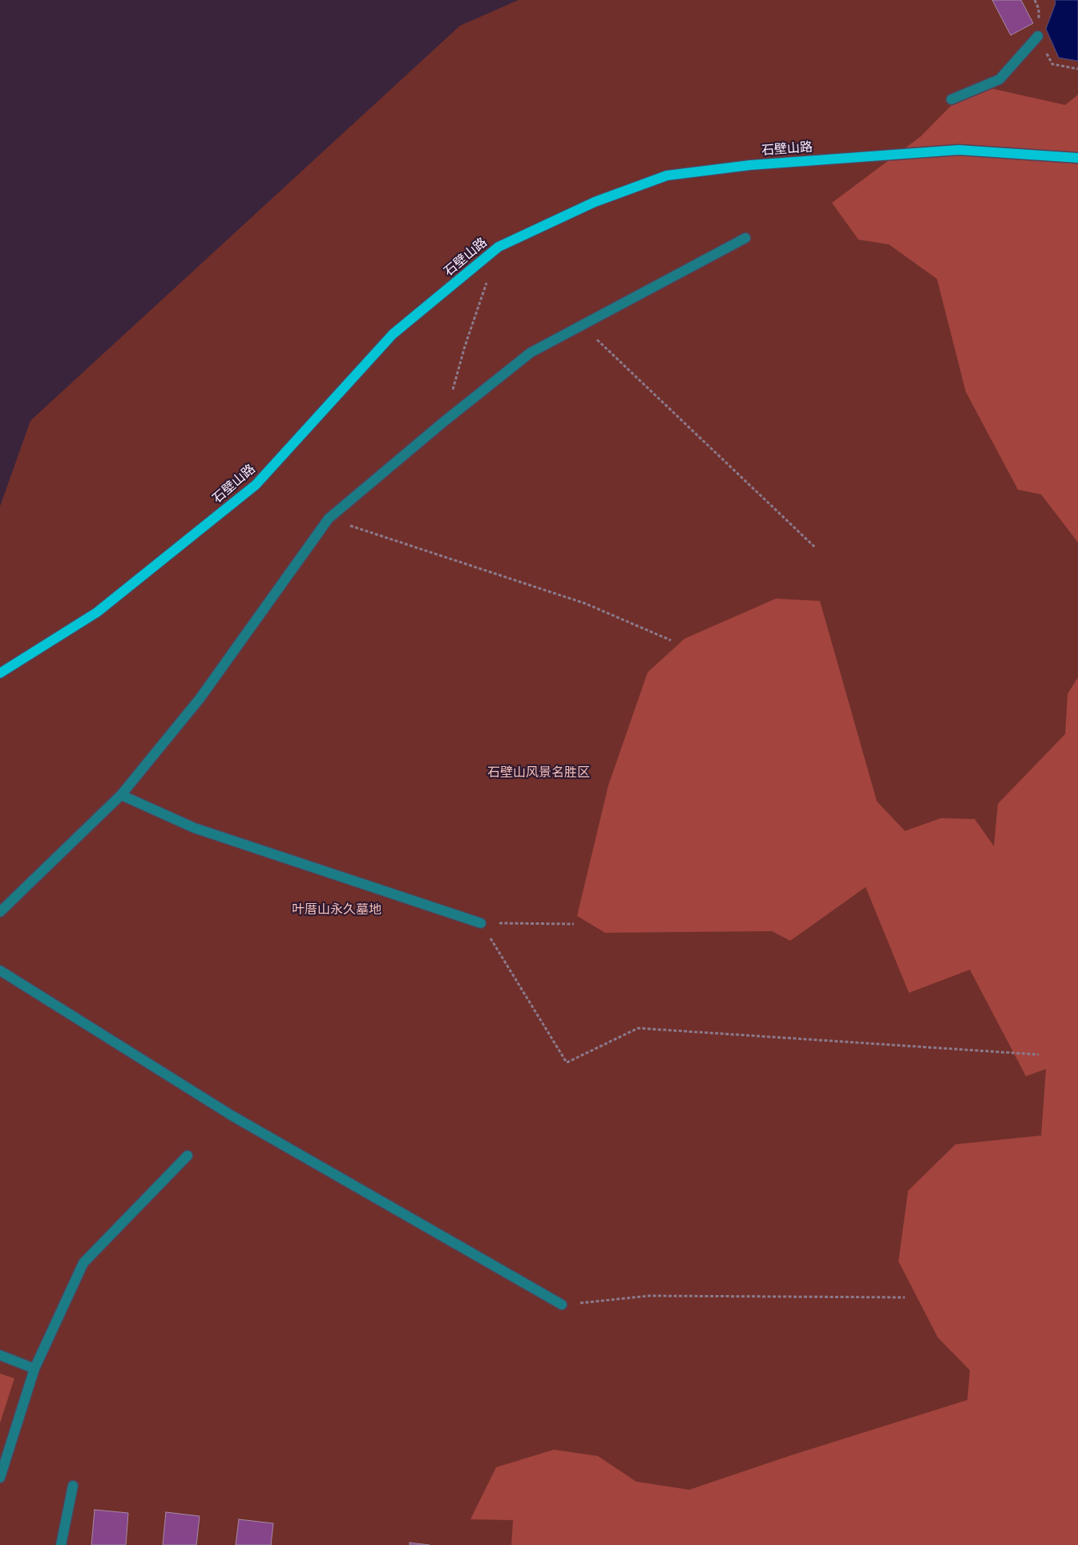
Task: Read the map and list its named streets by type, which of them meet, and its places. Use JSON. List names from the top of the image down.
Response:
{
  "streets": {
    "main road": ["石壁山路"]
  },
  "parks": ["石壁山风景名胜区", "叶厝山永久墓地"]
}
